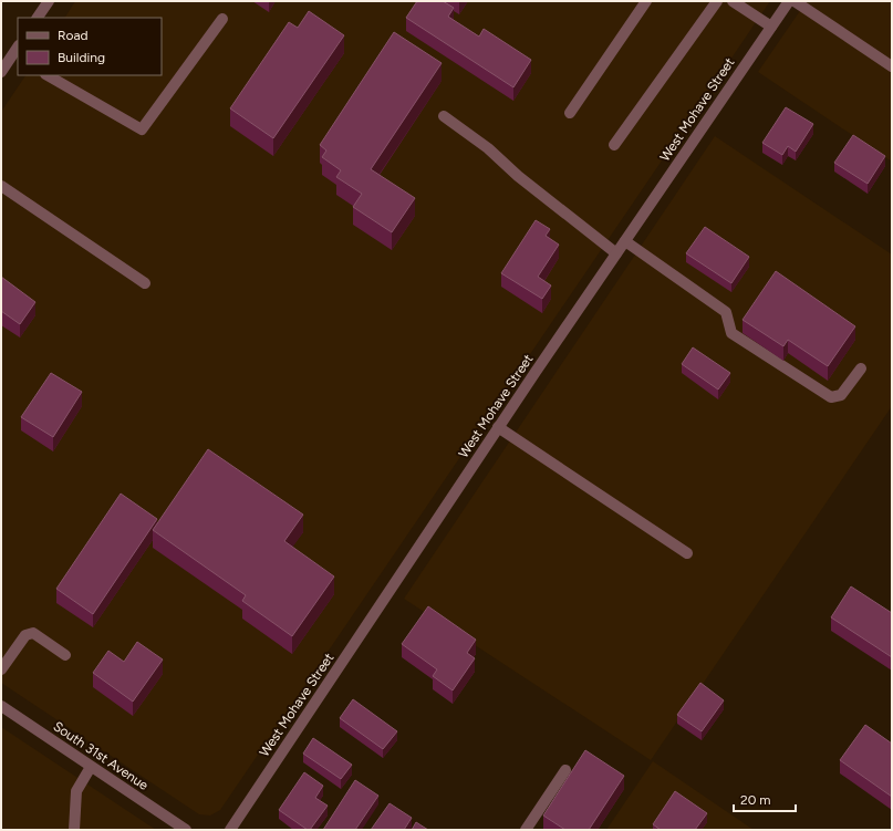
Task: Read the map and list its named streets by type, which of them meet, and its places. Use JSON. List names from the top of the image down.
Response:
{
  "streets": {
    "street": ["West Mohave Street", "South 31st Avenue"]
  },
  "legend": ["Road", "Building"],
  "scale_bar": "20 m"
}
